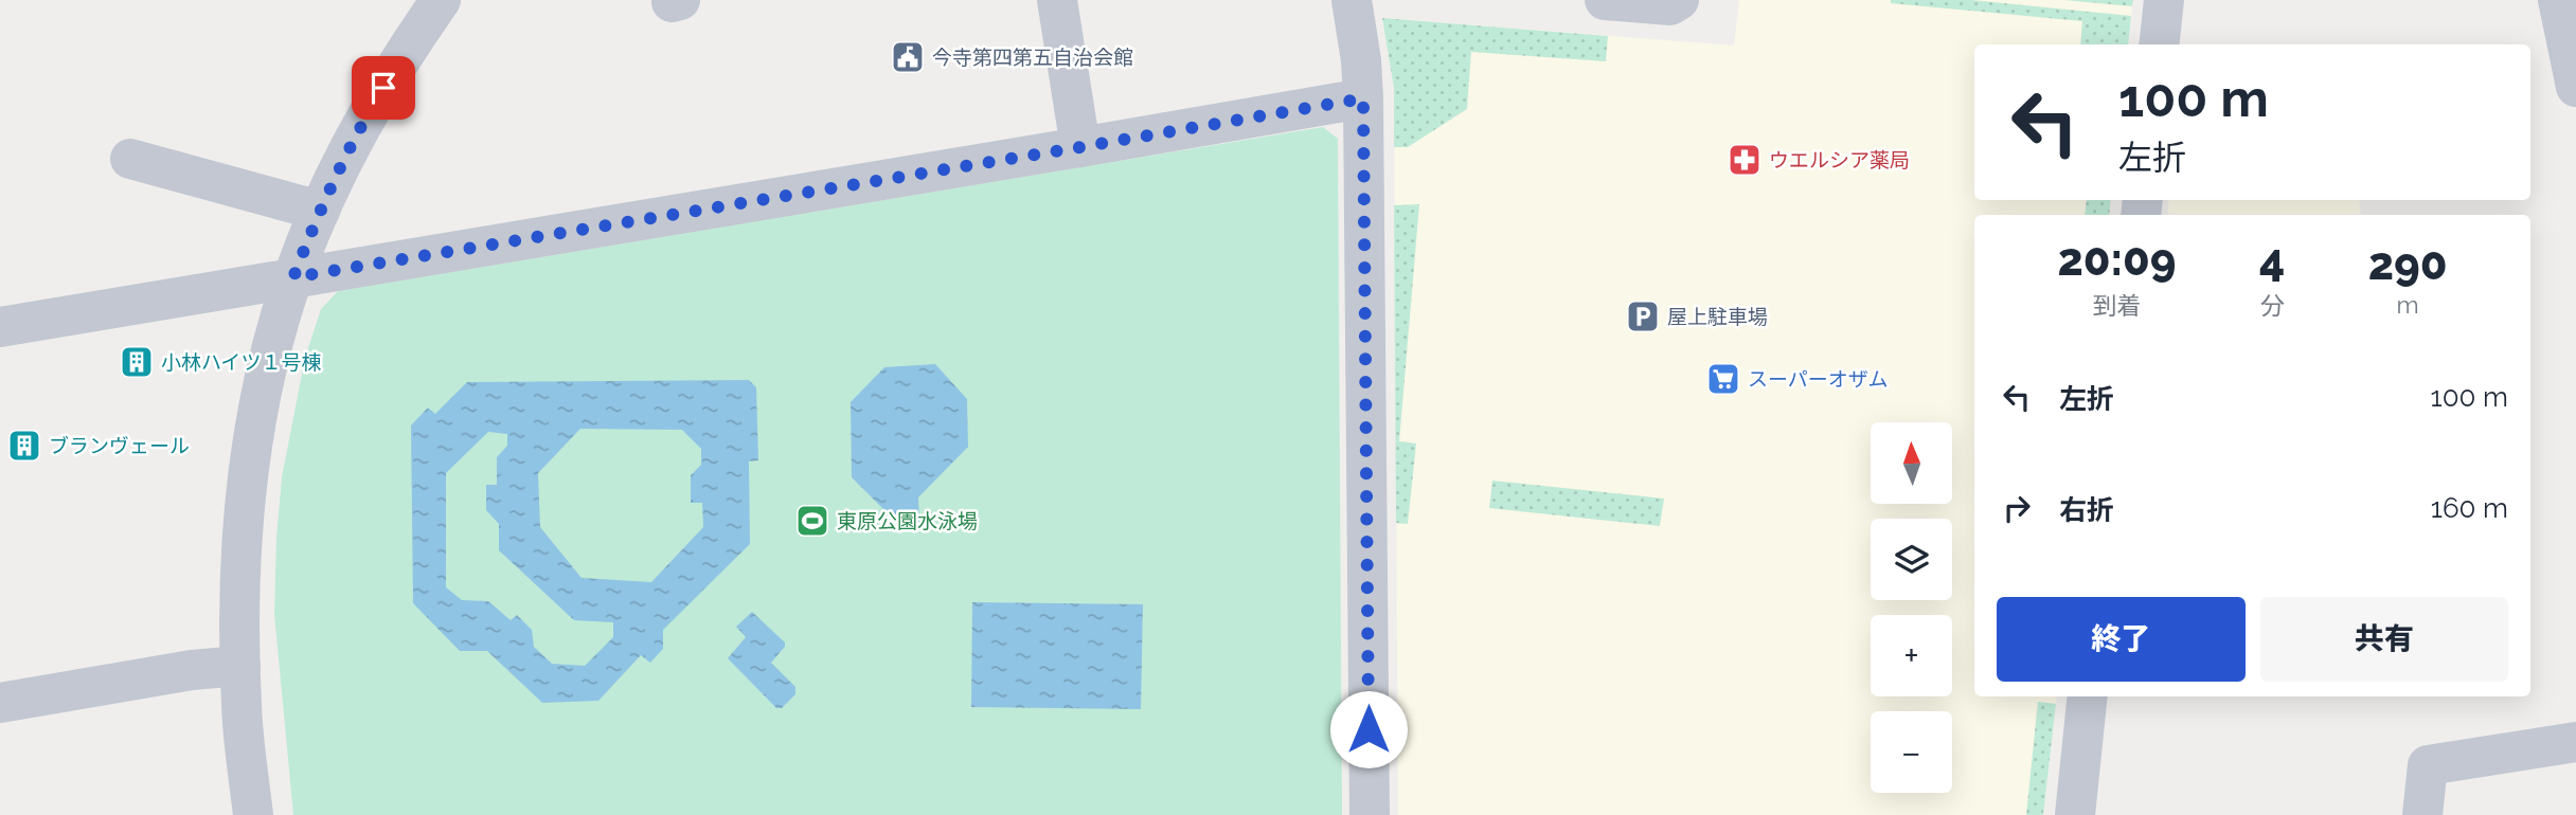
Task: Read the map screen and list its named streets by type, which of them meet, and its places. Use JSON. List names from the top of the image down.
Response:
{
  "places": {
    "public building": ["今寺第四第五自治会館"],
    "pharmacy": ["ウエルシア薬局"],
    "parking": ["屋上駐車場"],
    "building": ["小林ハイツ１号棟", "ブランヴェール"],
    "supermarket": ["スーパーオザム"],
    "sports": ["東原公園水泳場"]
  },
  "north": "top",
  "page": {
    "turn": ["100 m", "左折"],
    "eta": [
      "20:09",
      "到着",
      "4",
      "分",
      "290",
      "m"
    ],
    "list": [
      {
        "name": "左折",
        "value": "100 m"
      },
      {
        "name": "右折",
        "value": "160 m"
      }
    ],
    "map_buttons": ["+", "−"],
    "buttons": ["終了", "共有"]
  }
}
